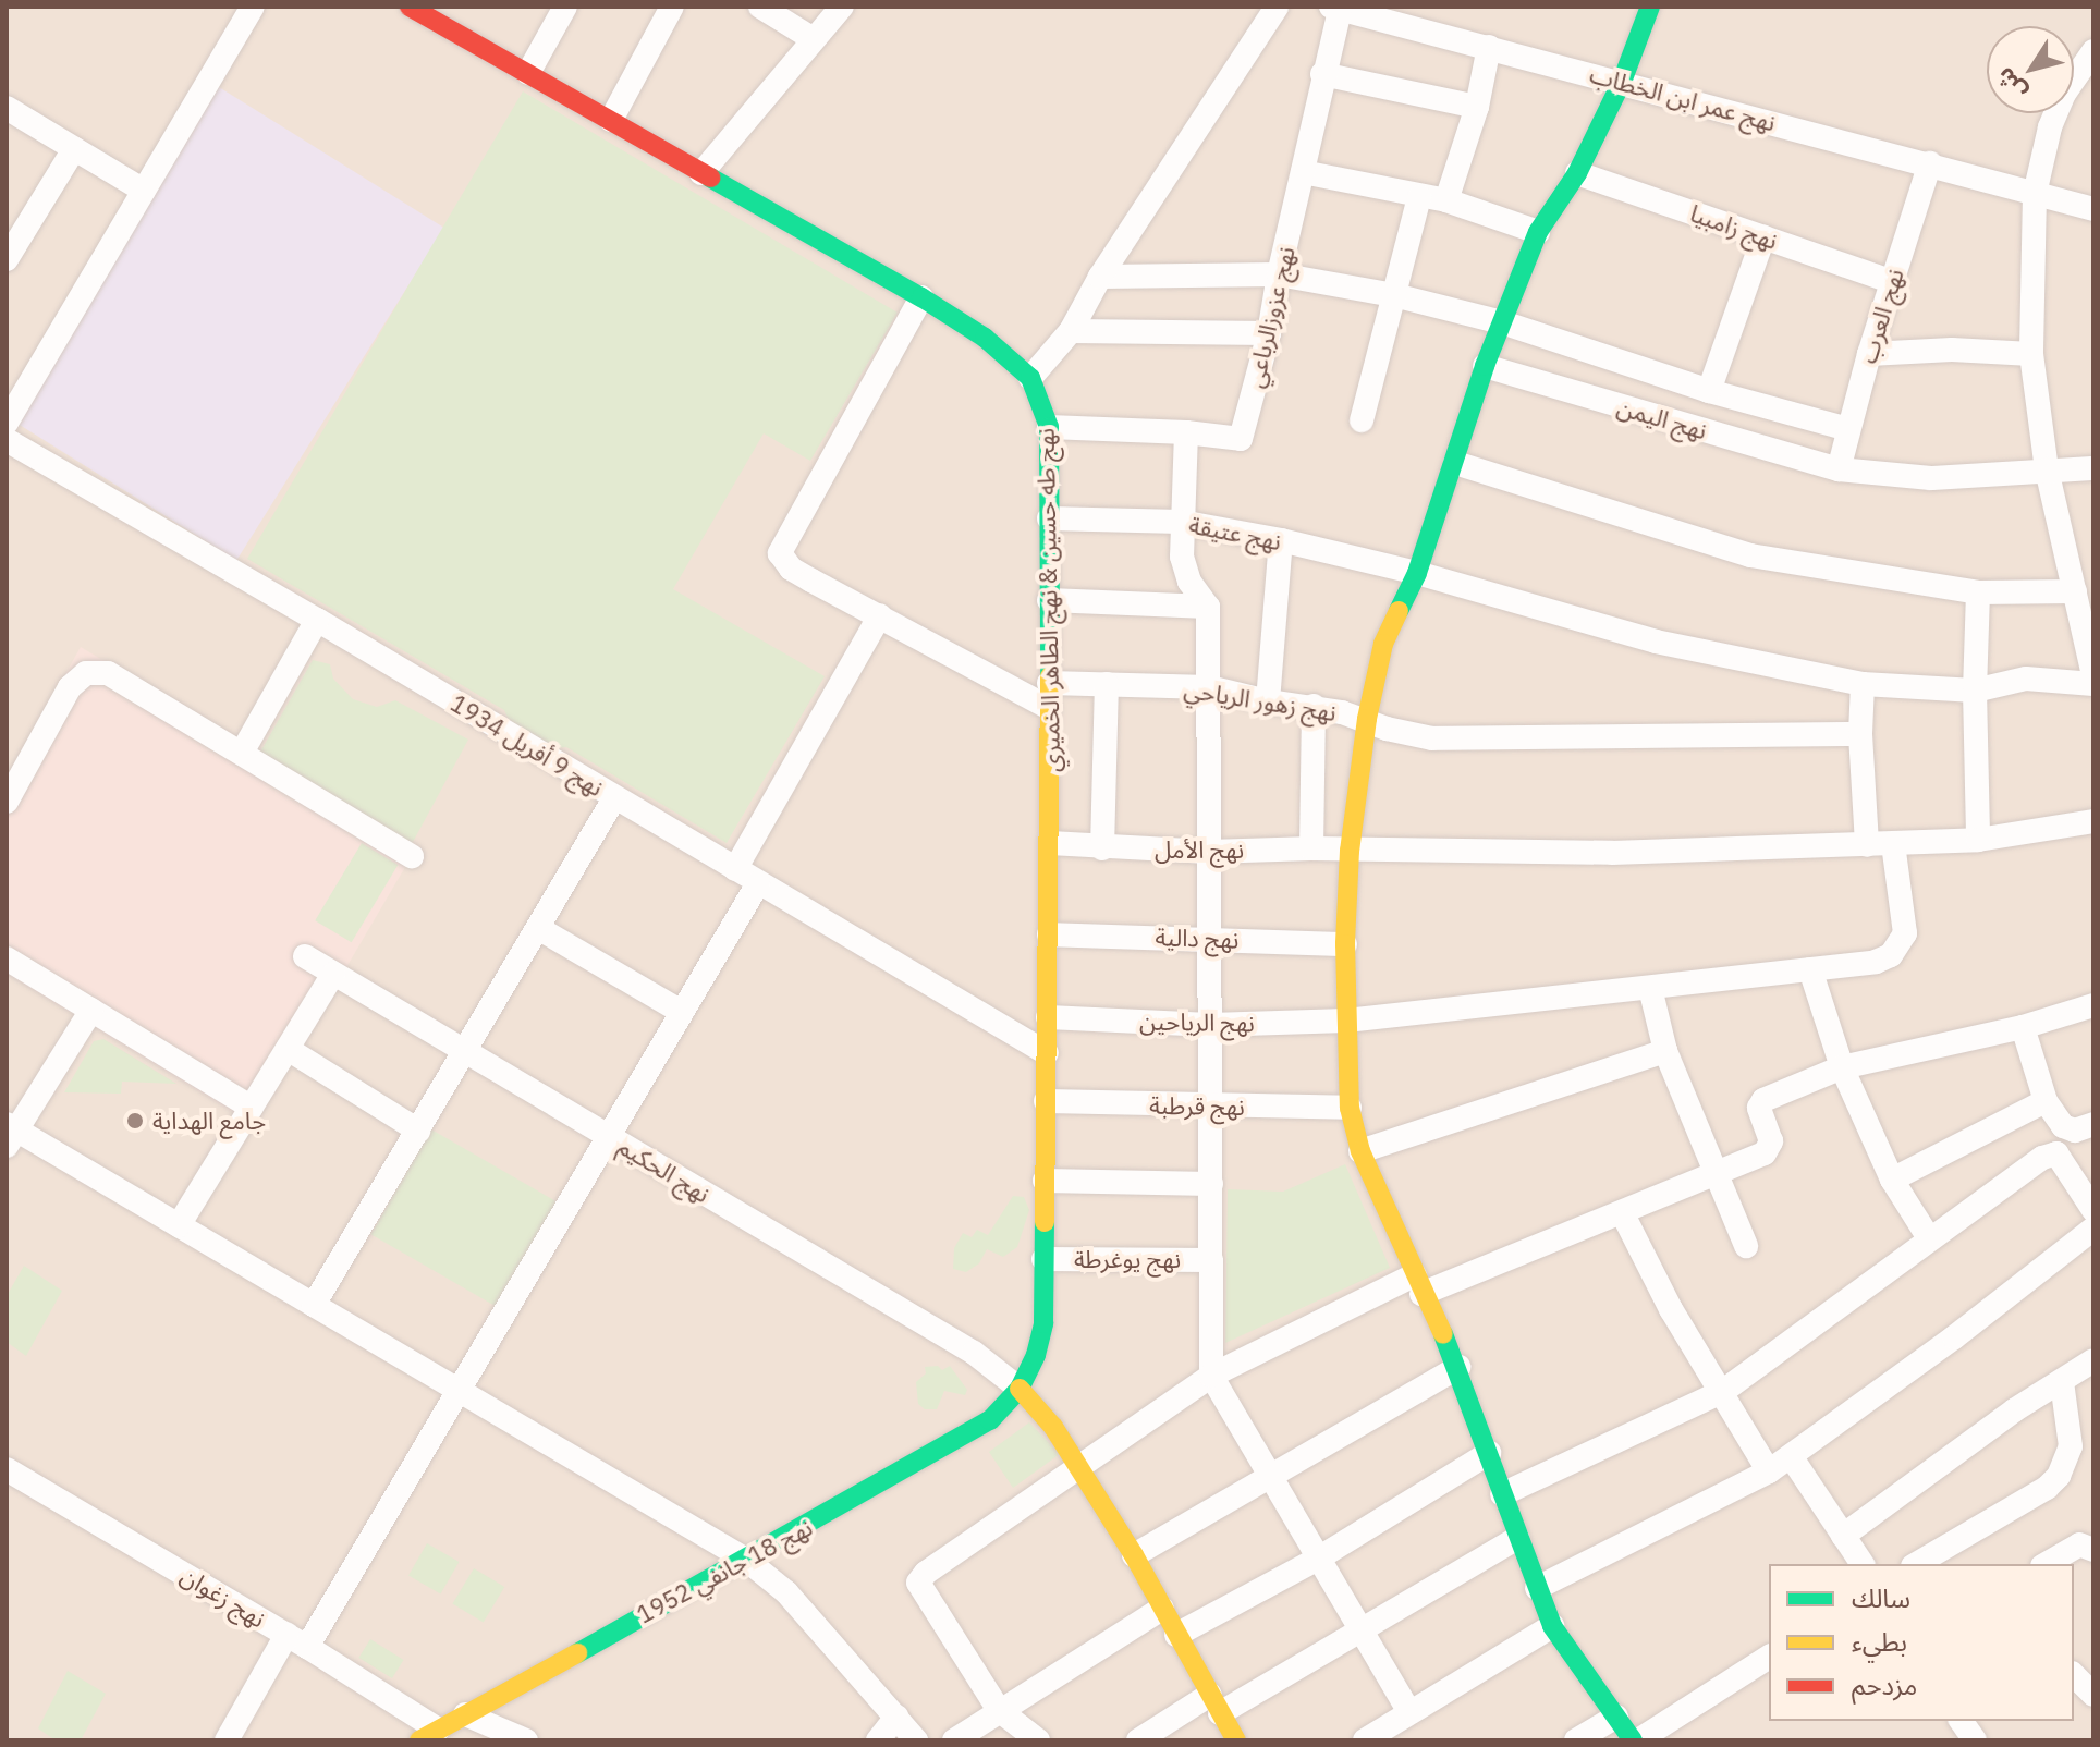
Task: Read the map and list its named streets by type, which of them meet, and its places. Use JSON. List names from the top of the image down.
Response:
{
  "streets": {
    "street": [
      "نهج عمر ابن الخطاب",
      "نهج زامبيا",
      "نهج العرب",
      "نهج عزوزالرباعي",
      "نهج اليمن",
      "نهج عتيقة",
      "نهج طه حسين & نهج الطاهر الخميري",
      "نهج زهور الرياحي",
      "نهج 9 أفريل 1934",
      "نهج الأمل",
      "نهج دالية",
      "نهج الرياحين",
      "نهج قرطبة",
      "نهج الحكيم",
      "نهج يوغرطة",
      "نهج 18 جانفي 1952",
      "نهج زغوان"
    ]
  },
  "crossings": [
    ["نهج عمر ابن الخطاب", "نهج العرب"],
    ["نهج عمر ابن الخطاب", "نهج عزوزالرباعي"],
    ["نهج زامبيا", "نهج العرب"],
    ["نهج العرب", "نهج اليمن"],
    ["نهج عزوزالرباعي", "نهج طه حسين & نهج الطاهر الخميري"],
    ["نهج عتيقة", "نهج طه حسين & نهج الطاهر الخميري"],
    ["نهج طه حسين & نهج الطاهر الخميري", "نهج زهور الرياحي"],
    ["نهج طه حسين & نهج الطاهر الخميري", "نهج 9 أفريل 1934"],
    ["نهج طه حسين & نهج الطاهر الخميري", "نهج الأمل"],
    ["نهج طه حسين & نهج الطاهر الخميري", "نهج دالية"],
    ["نهج طه حسين & نهج الطاهر الخميري", "نهج الرياحين"],
    ["نهج طه حسين & نهج الطاهر الخميري", "نهج قرطبة"],
    ["نهج طه حسين & نهج الطاهر الخميري", "نهج الحكيم"],
    ["نهج طه حسين & نهج الطاهر الخميري", "نهج يوغرطة"],
    ["نهج طه حسين & نهج الطاهر الخميري", "نهج 18 جانفي 1952"],
    ["نهج الأمل", "نهج الرياحين"],
    ["نهج الحكيم", "نهج 18 جانفي 1952"],
    ["نهج 18 جانفي 1952", "نهج زغوان"]
  ],
  "places": ["جامع الهداية"],
  "legend": ["سالك", "بطيء", "مزدحم"],
  "north": "bottom left"
}
